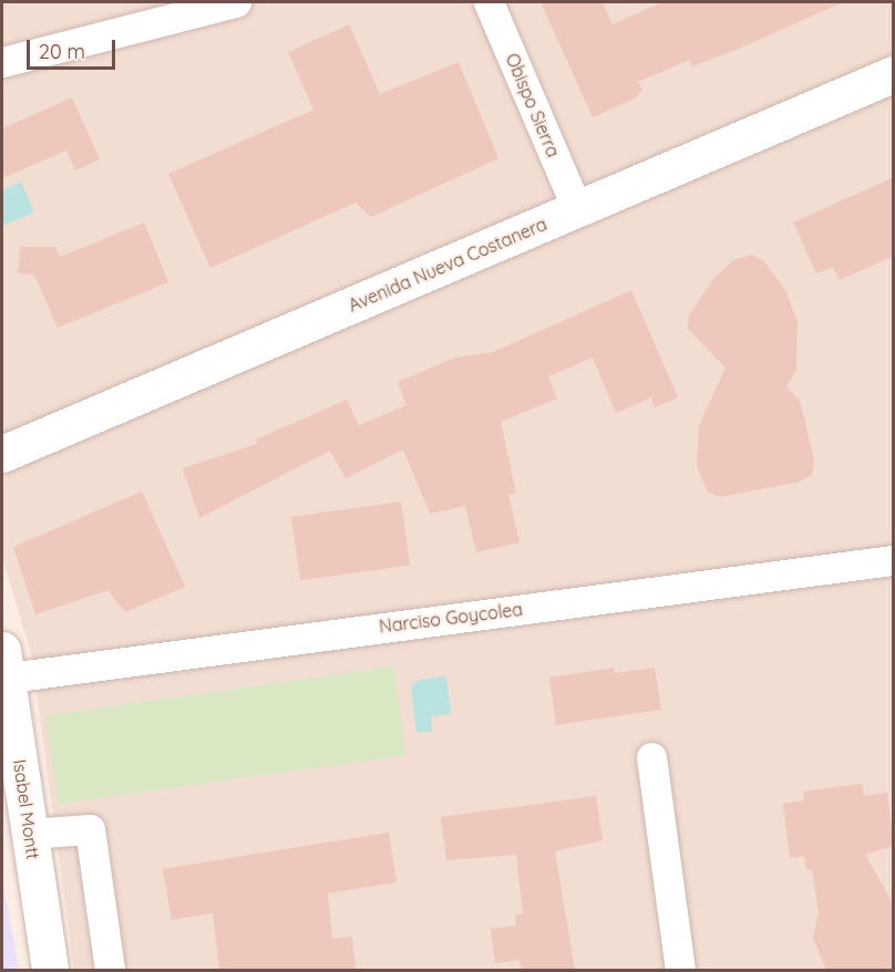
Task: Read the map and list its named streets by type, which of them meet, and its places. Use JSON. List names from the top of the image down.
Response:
{
  "streets": {
    "main road": ["Avenida Nueva Costanera", "Isabel Montt"],
    "street": ["Obispo Sierra", "Narciso Goycolea"]
  },
  "crossings": [
    ["Obispo Sierra", "Avenida Nueva Costanera"],
    ["Narciso Goycolea", "Isabel Montt"]
  ],
  "scale_bar": "20 m"
}
